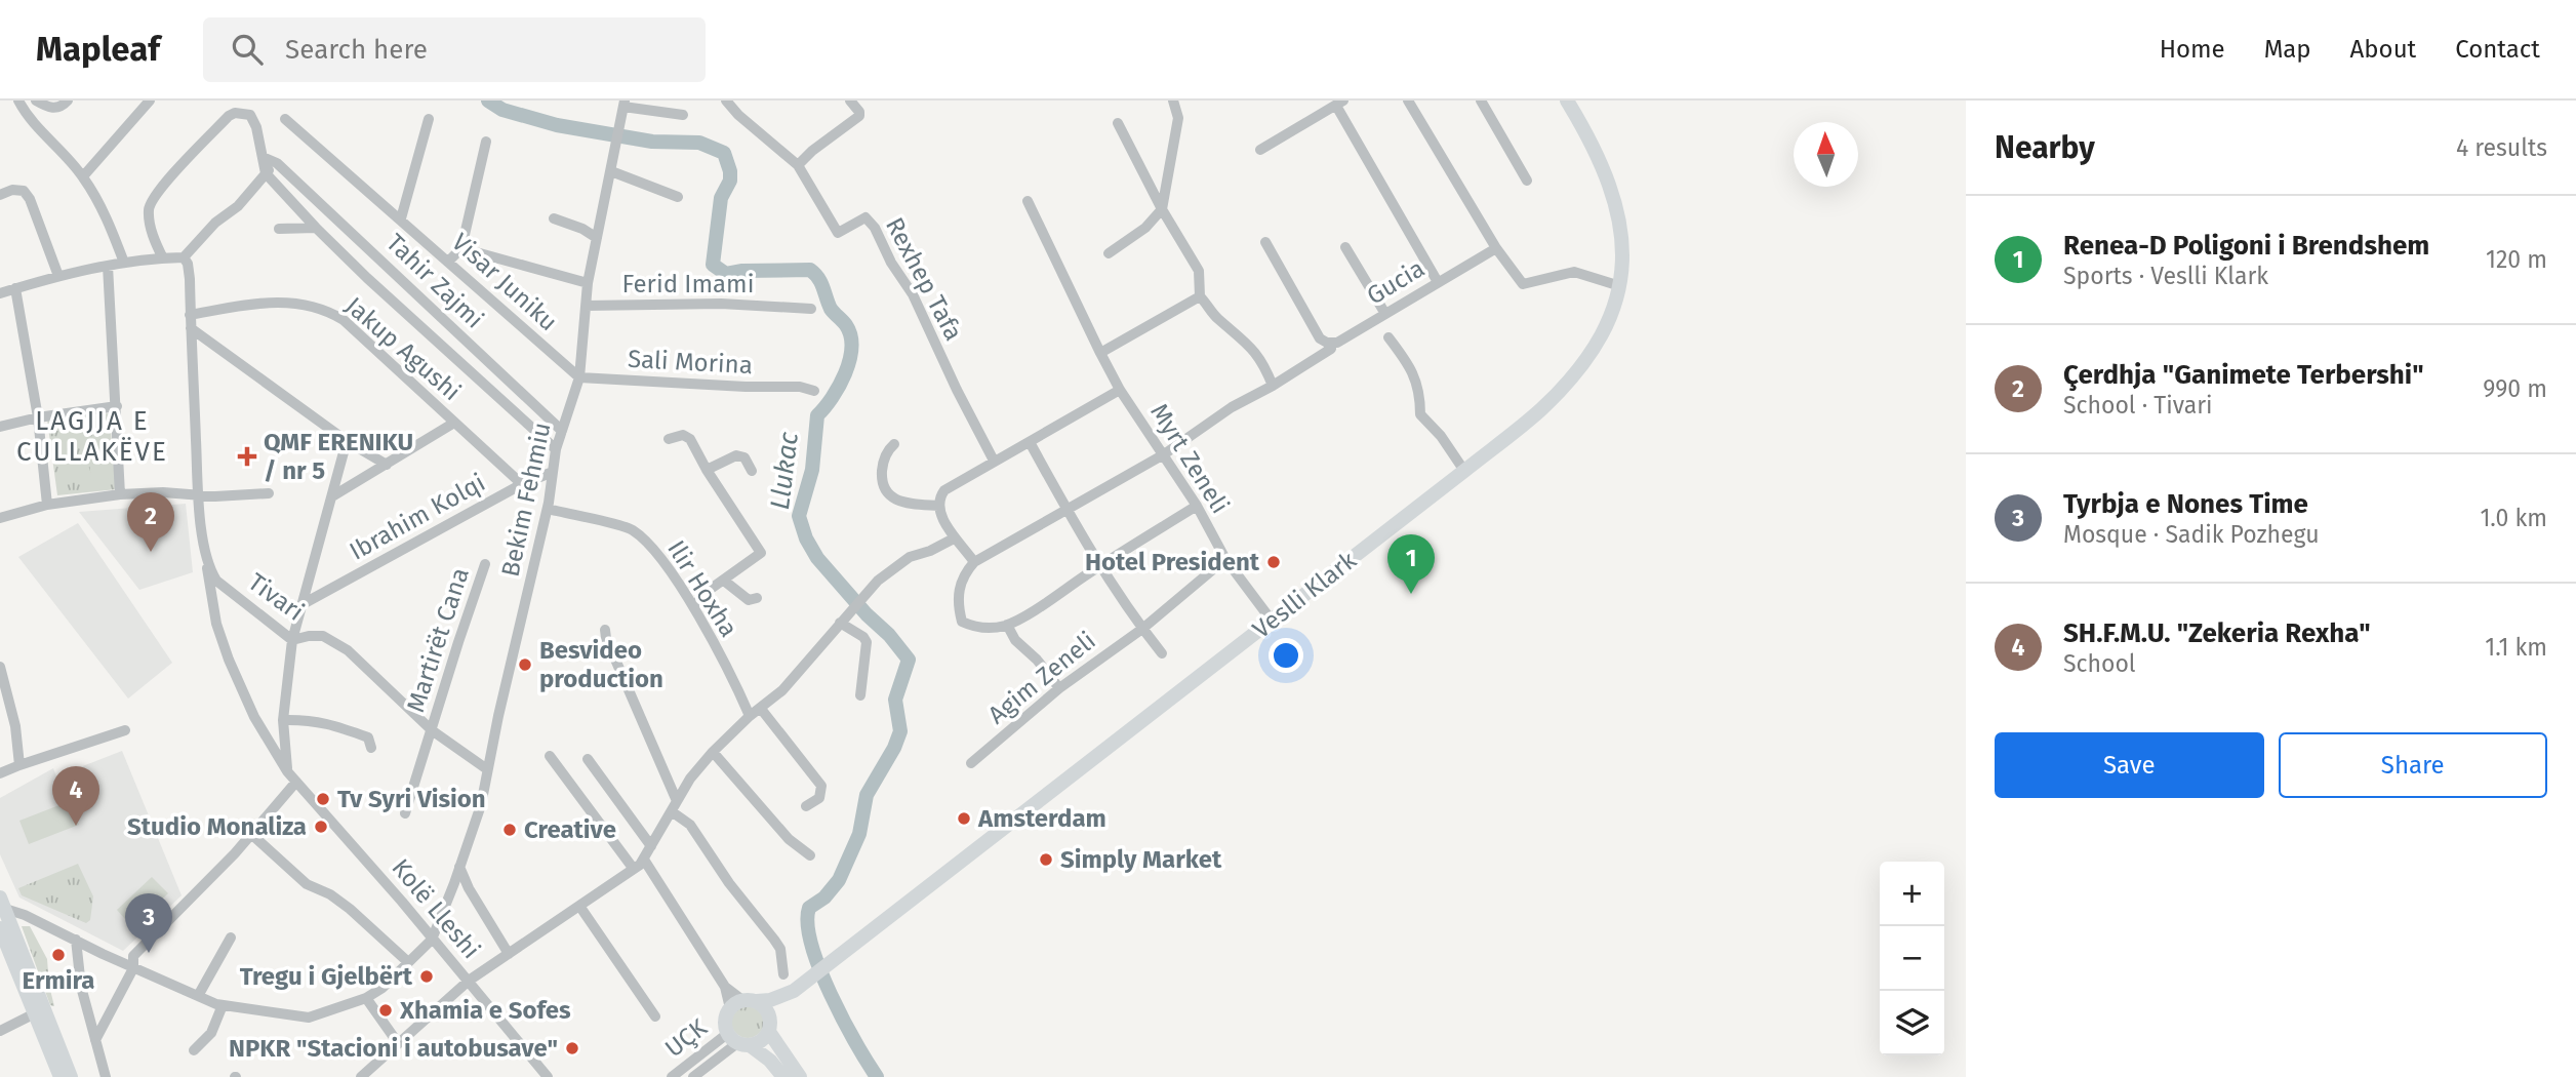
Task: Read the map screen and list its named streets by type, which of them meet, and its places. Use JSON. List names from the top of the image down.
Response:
{
  "streets": {
    "main road": ["Veslli Klark"],
    "street": [
      "Rexhep Tafa",
      "Tahir Zajmi",
      "Visar Juniku",
      "Gucia",
      "Ferid Imami",
      "Jakup Agushi",
      "Sali Morina",
      "Myrt Zeneli",
      "Bekim Fehmiu",
      "Ibrahim Kolqi",
      "Ilir Hoxha",
      "Tivari",
      "Martirët Cana",
      "Agim Zeneli",
      "Kolë Lleshi",
      "UÇK"
    ]
  },
  "crossings": [
    ["Tahir Zajmi", "Bekim Fehmiu"],
    ["Visar Juniku", "Sali Morina"],
    ["Visar Juniku", "Bekim Fehmiu"],
    ["Ferid Imami", "Bekim Fehmiu"],
    ["Jakup Agushi", "Ibrahim Kolqi"],
    ["Jakup Agushi", "Tivari"],
    ["Sali Morina", "Bekim Fehmiu"],
    ["Myrt Zeneli", "Veslli Klark"],
    ["Myrt Zeneli", "Agim Zeneli"],
    ["Bekim Fehmiu", "Ibrahim Kolqi"],
    ["Bekim Fehmiu", "Ilir Hoxha"],
    ["Bekim Fehmiu", "Tivari"],
    ["Bekim Fehmiu", "Kolë Lleshi"],
    ["Veslli Klark", "UÇK"],
    ["Tivari", "Martirët Cana"],
    ["Tivari", "Kolë Lleshi"]
  ],
  "districts": ["LAGJJA E CULLAKËVE"],
  "water": ["Llukac"],
  "places": {
    "health": ["QMF ERENIKU / nr 5"],
    "other": [
      "Hotel President",
      "Besvideo production",
      "Tv Syri Vision",
      "Amsterdam",
      "Studio Monaliza",
      "Creative",
      "Simply Market",
      "Ermira",
      "Tregu i Gjelbërt",
      "Xhamia e Sofes",
      "NPKR \"Stacioni i autobusave\""
    ]
  },
  "north": "top",
  "page": {
    "header": "Mapleaf",
    "search": "Search here",
    "nav": [
      "Home",
      "Map",
      "About",
      "Contact"
    ],
    "heading": ["Nearby", "4 results"],
    "list": [
      {
        "mark": "1",
        "name": "Renea-D Poligoni i Brendshem",
        "note": "Sports · Veslli Klark",
        "value": "120 m"
      },
      {
        "mark": "2",
        "name": "Çerdhja \"Ganimete Terbershi\"",
        "note": "School · Tivari",
        "value": "990 m"
      },
      {
        "mark": "3",
        "name": "Tyrbja e Nones Time",
        "note": "Mosque · Sadik Pozhegu",
        "value": "1.0 km"
      },
      {
        "mark": "4",
        "name": "SH.F.M.U. \"Zekeria Rexha\"",
        "note": "School",
        "value": "1.1 km"
      }
    ],
    "pins": [
      "2",
      "1",
      "4",
      "3"
    ],
    "buttons": ["Save", "Share"],
    "map_buttons": ["+", "−"]
  }
}
